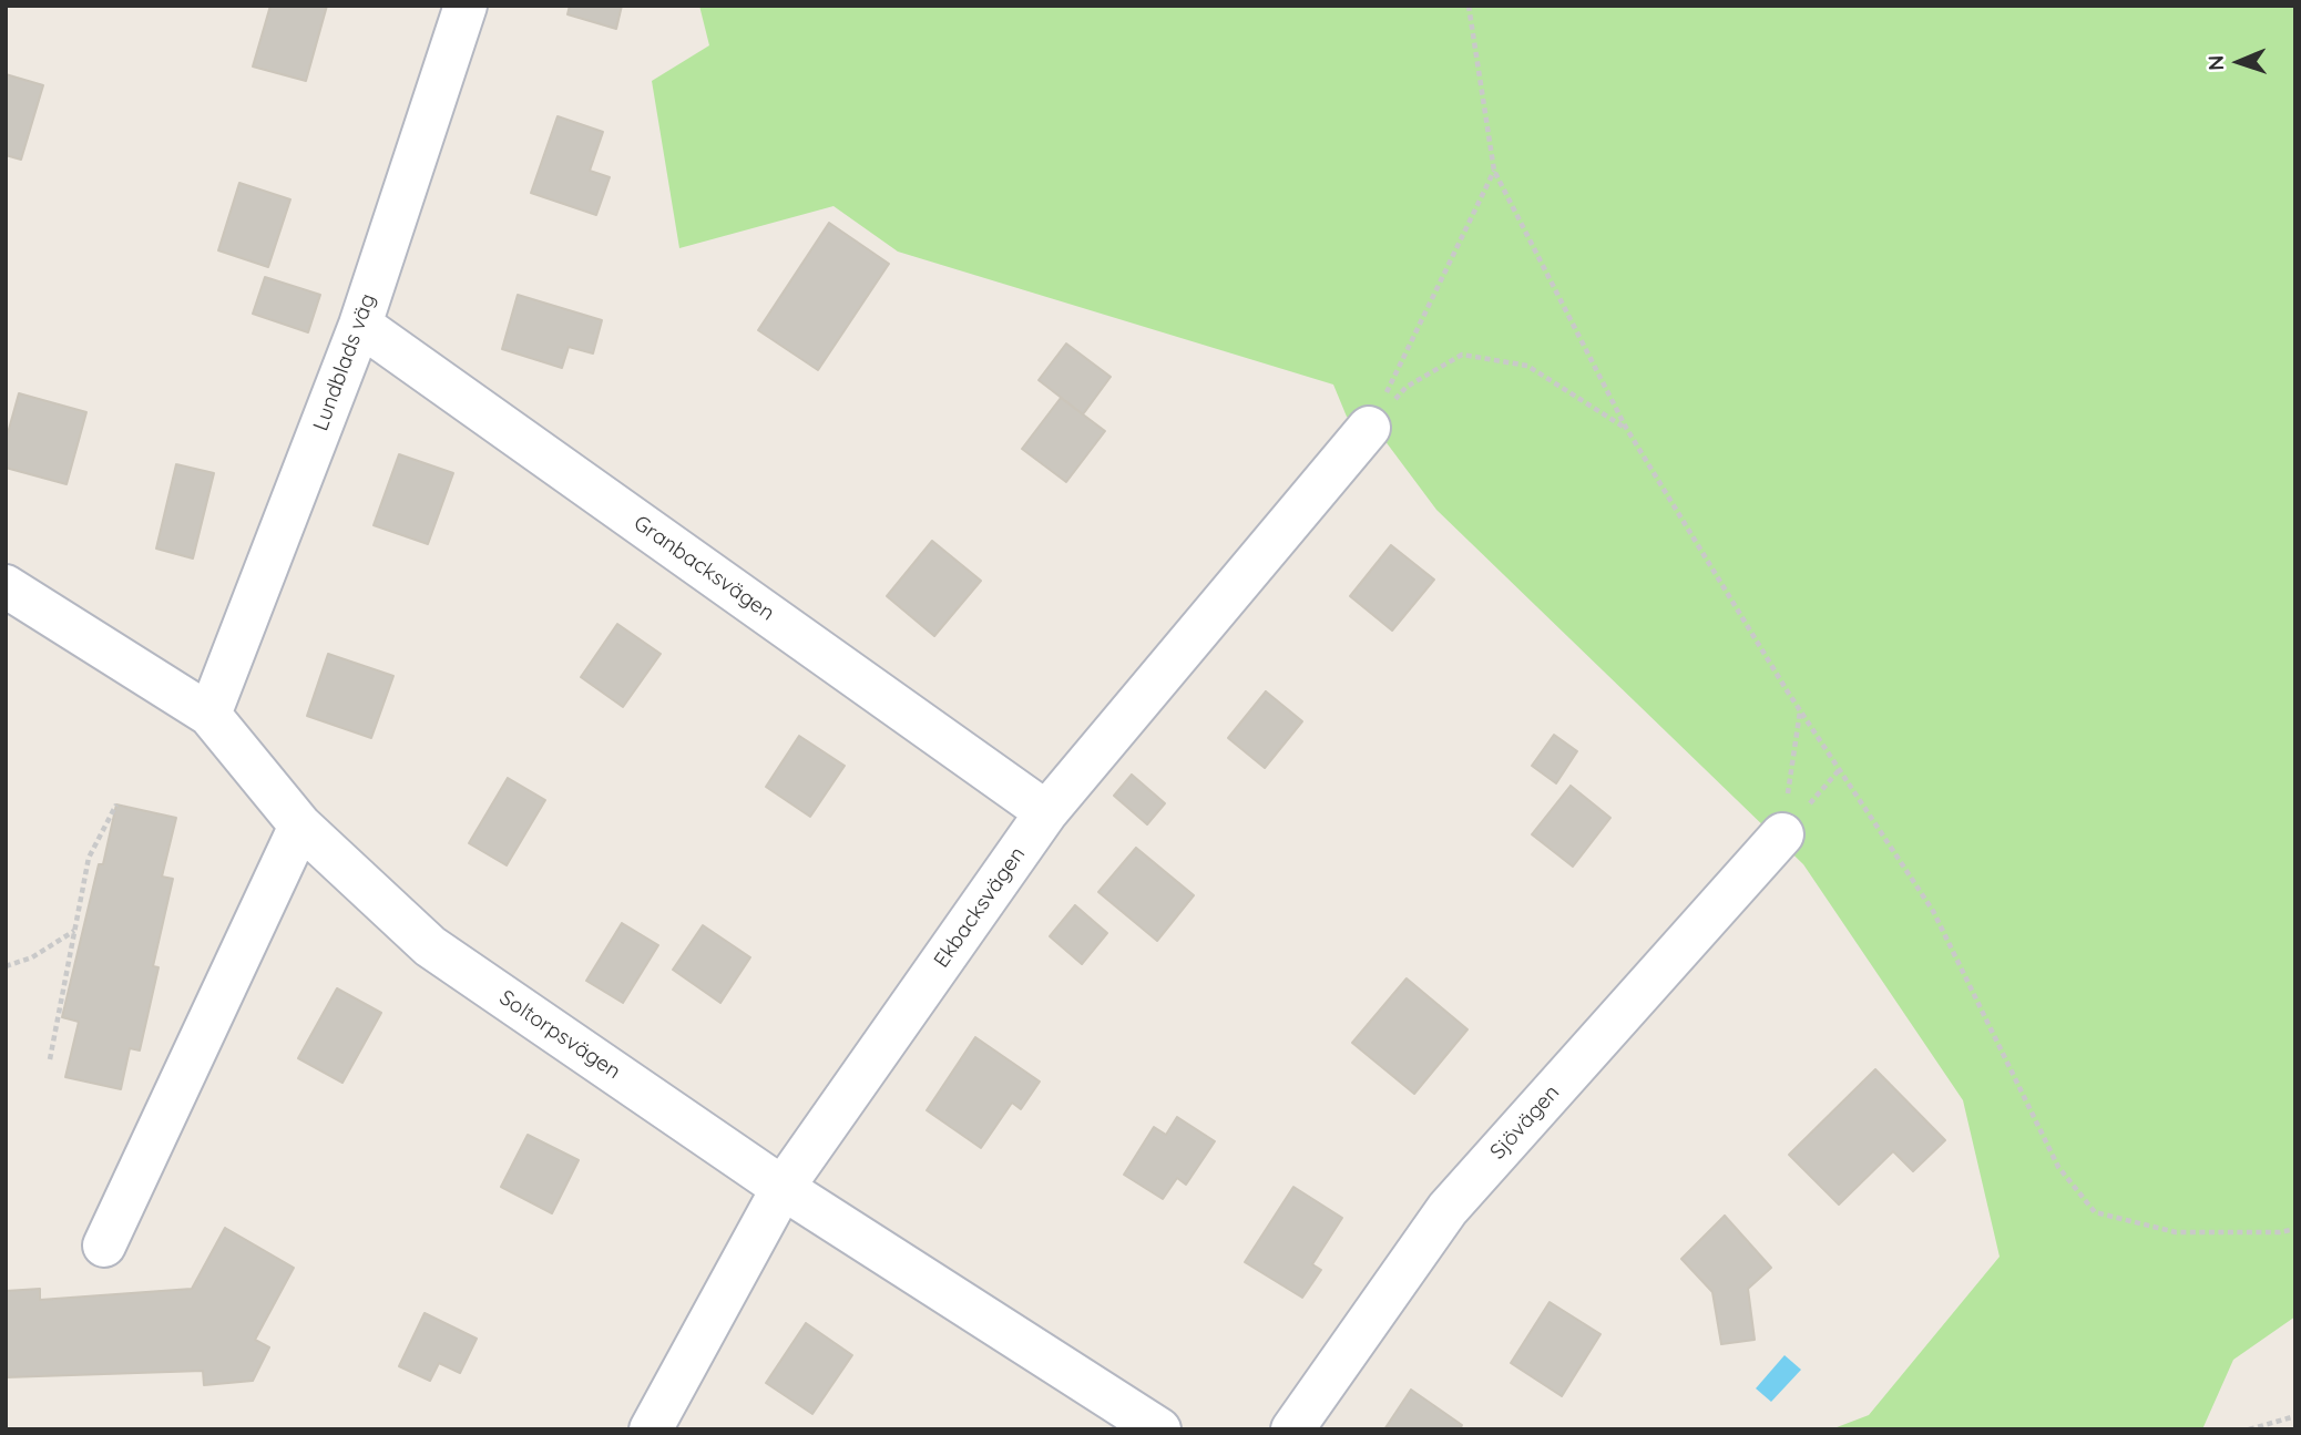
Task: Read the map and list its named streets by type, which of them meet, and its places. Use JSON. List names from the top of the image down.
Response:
{
  "streets": {
    "street": [
      "Lundblads väg",
      "Granbacksvägen",
      "Ekbacksvägen",
      "Soltorpsvägen",
      "Sjövägen"
    ]
  },
  "crossings": [
    ["Lundblads väg", "Granbacksvägen"],
    ["Lundblads väg", "Soltorpsvägen"],
    ["Granbacksvägen", "Ekbacksvägen"],
    ["Ekbacksvägen", "Soltorpsvägen"]
  ],
  "north": "left"
}
